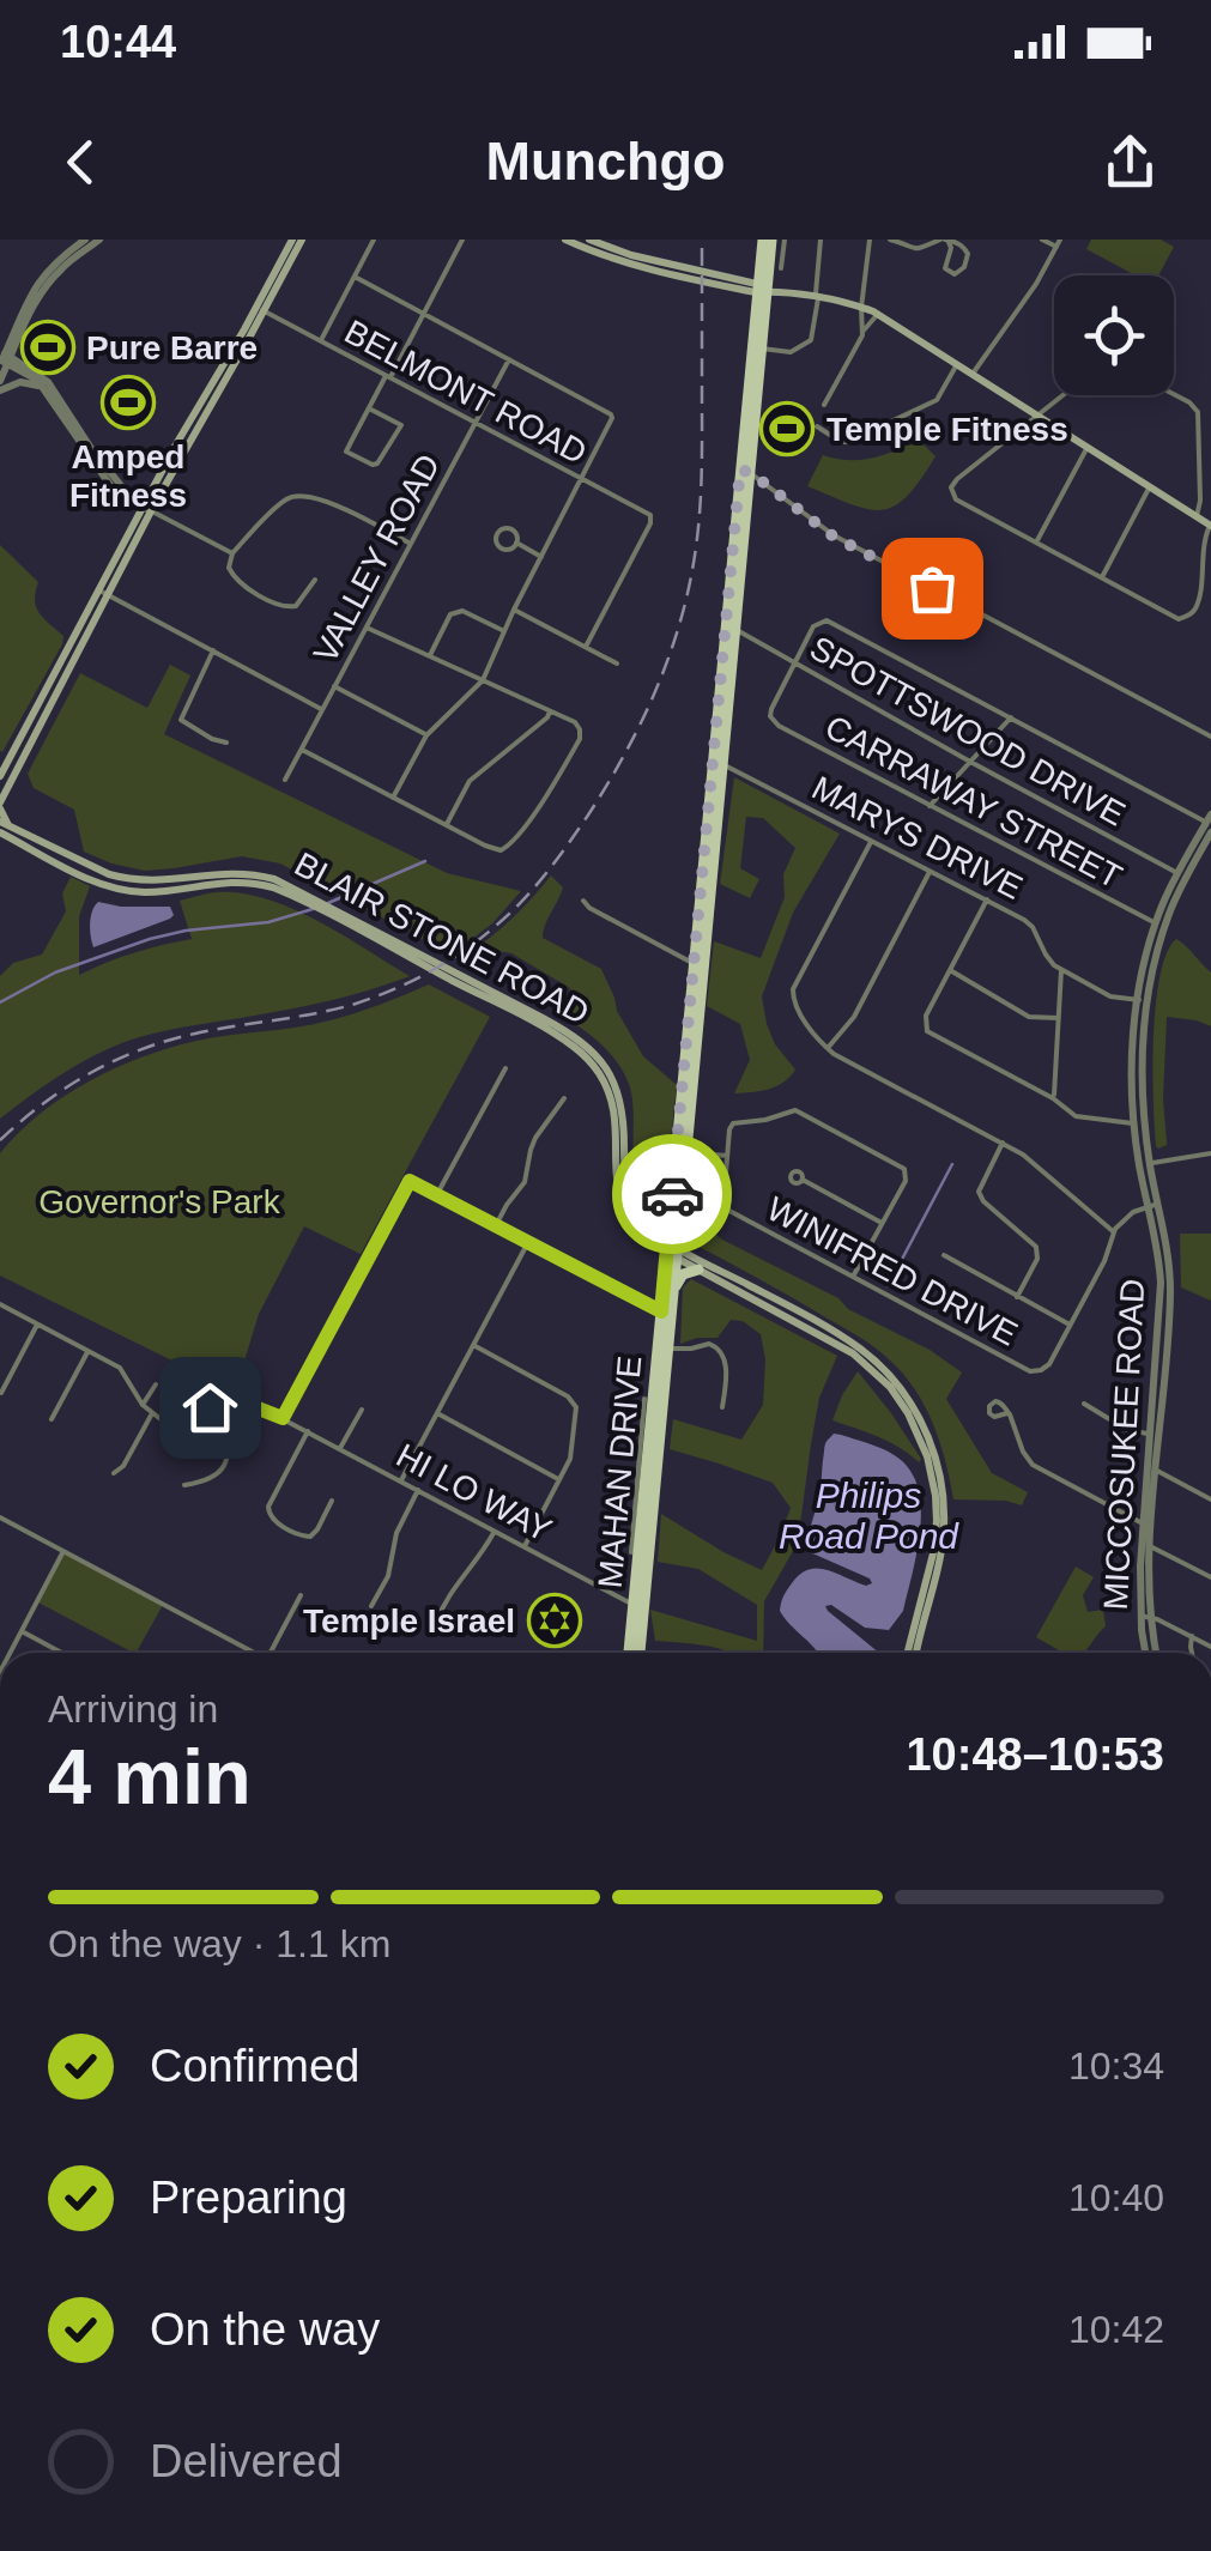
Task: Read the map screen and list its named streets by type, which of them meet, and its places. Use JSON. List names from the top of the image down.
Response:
{
  "streets": {
    "main road": ["BLAIR STONE ROAD", "MAHAN DRIVE"],
    "street": [
      "BELMONT ROAD",
      "VALLEY ROAD",
      "SPOTTSWOOD DRIVE",
      "CARRAWAY STREET",
      "MARYS DRIVE",
      "WINIFRED DRIVE",
      "MICCOSUKEE ROAD",
      "HI LO WAY"
    ]
  },
  "crossings": [
    ["BELMONT ROAD", "VALLEY ROAD"],
    ["SPOTTSWOOD DRIVE", "CARRAWAY STREET"],
    ["SPOTTSWOOD DRIVE", "MICCOSUKEE ROAD"],
    ["SPOTTSWOOD DRIVE", "MAHAN DRIVE"],
    ["CARRAWAY STREET", "MICCOSUKEE ROAD"],
    ["MARYS DRIVE", "MICCOSUKEE ROAD"],
    ["MARYS DRIVE", "MAHAN DRIVE"],
    ["BLAIR STONE ROAD", "MAHAN DRIVE"],
    ["MAHAN DRIVE", "HI LO WAY"]
  ],
  "water": ["Philips Road Pond"],
  "parks": ["Governor's Park"],
  "places": {
    "sports": ["Pure Barre", "Amped Fitness", "Temple Fitness"],
    "synagogue": ["Temple Israel"]
  },
  "page": {
    "status": "10:44",
    "header": "Munchgo",
    "heading": ["4 min", "Arriving in", "10:48–10:53"],
    "bar": "On the way · 1.1 km",
    "list": [
      ["Confirmed", "10:34"],
      ["Preparing", "10:40"],
      ["On the way", "10:42"],
      "Delivered"
    ]
  }
}
